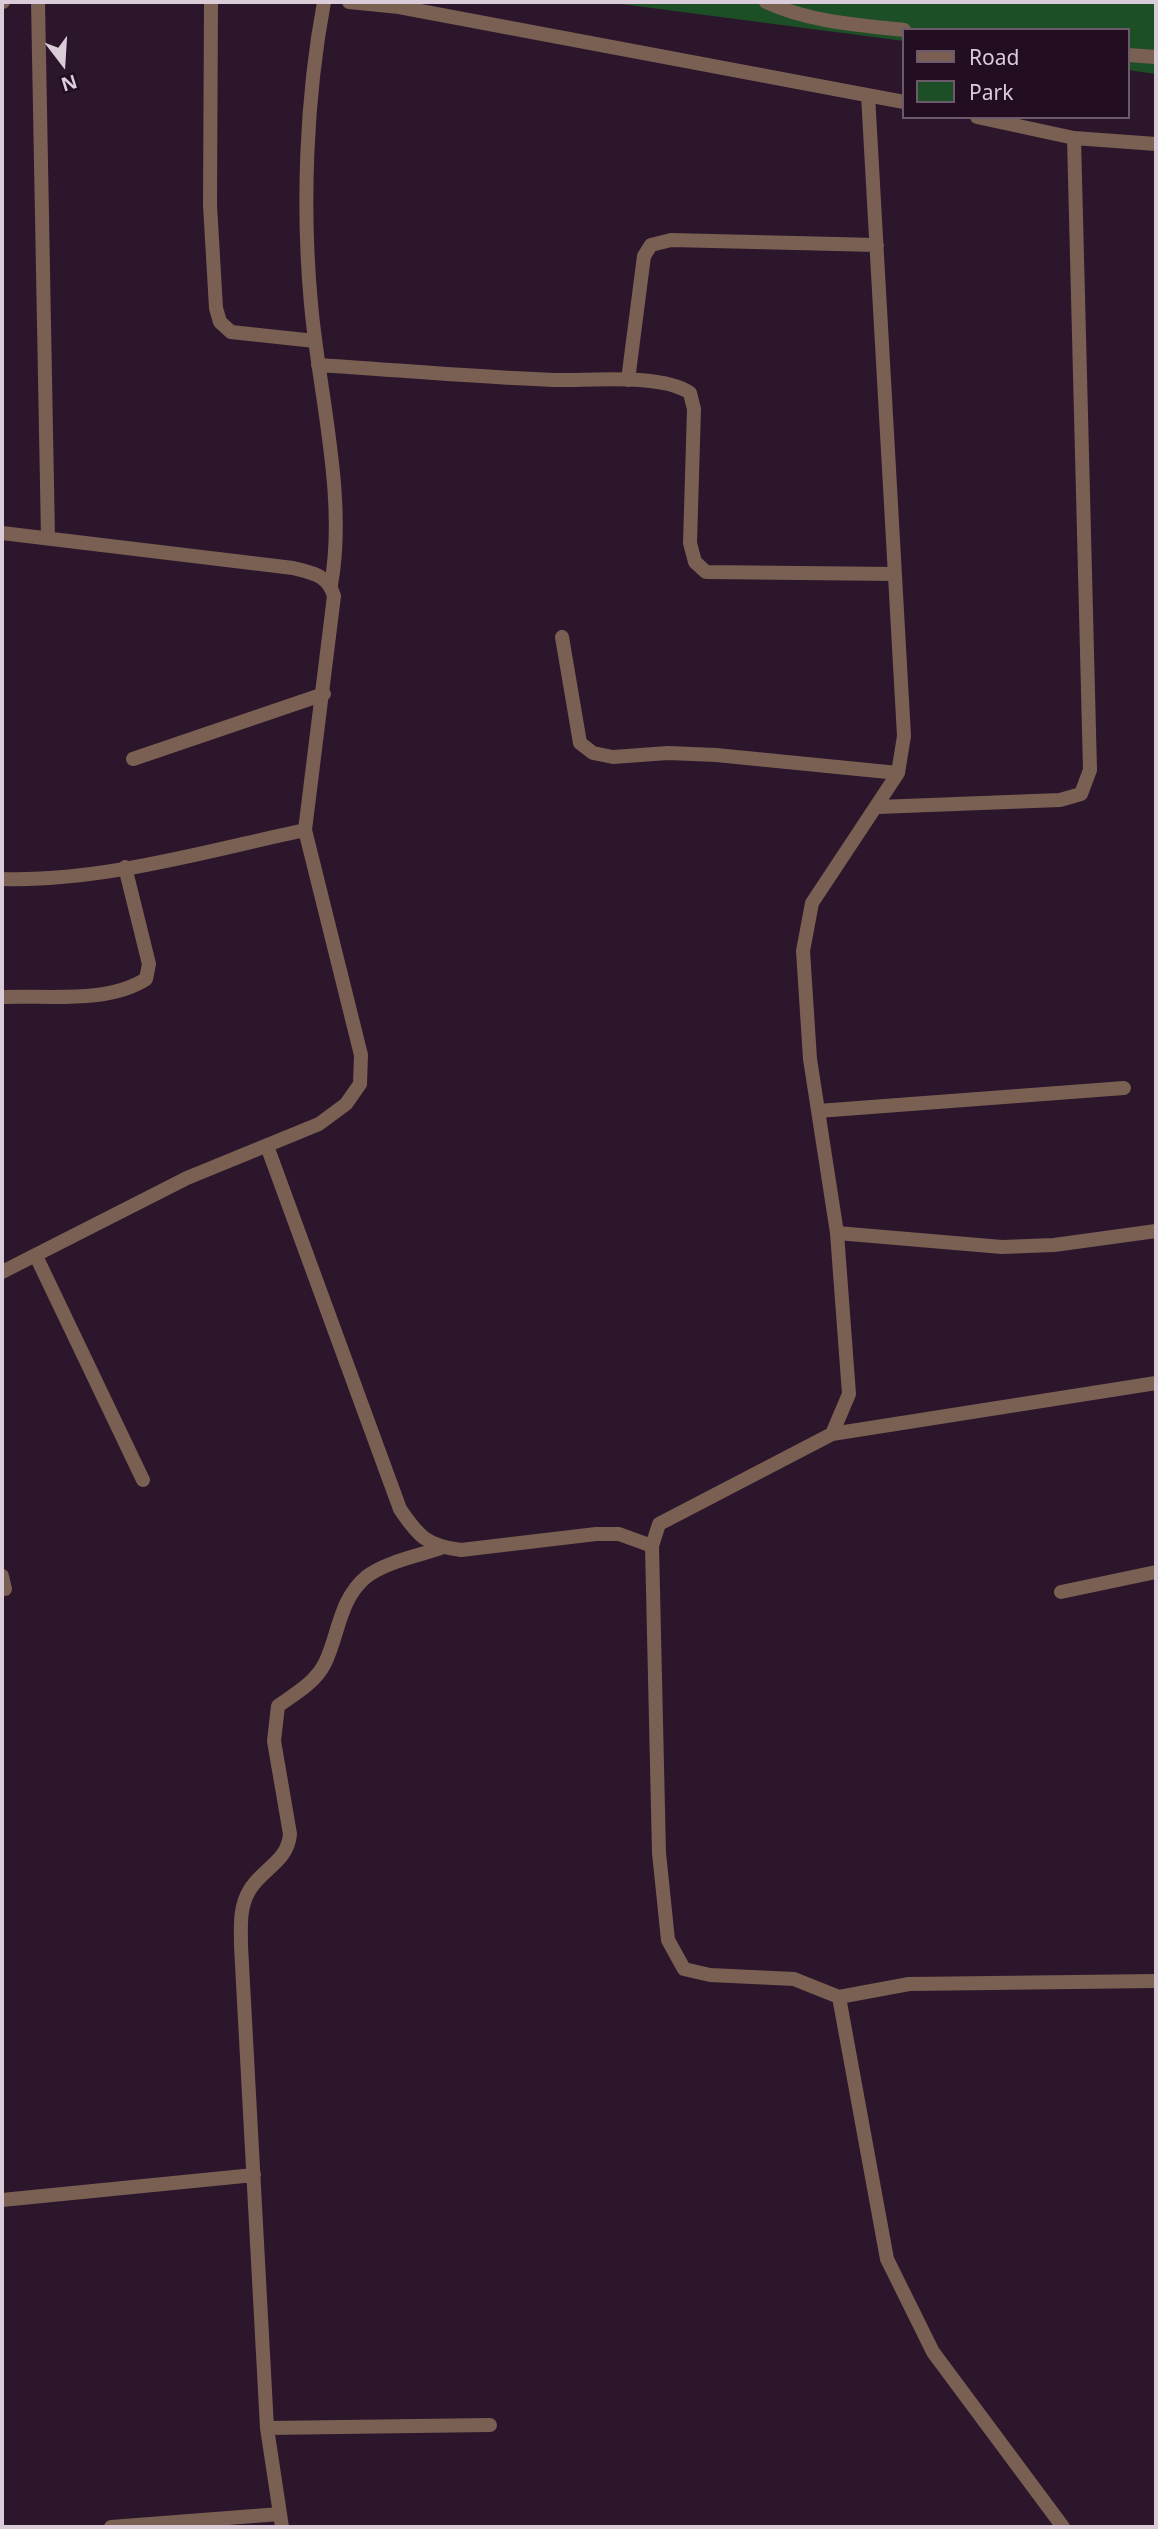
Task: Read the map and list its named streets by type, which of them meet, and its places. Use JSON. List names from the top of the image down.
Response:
{
  "legend": ["Road", "Park"],
  "north": "bottom"
}
